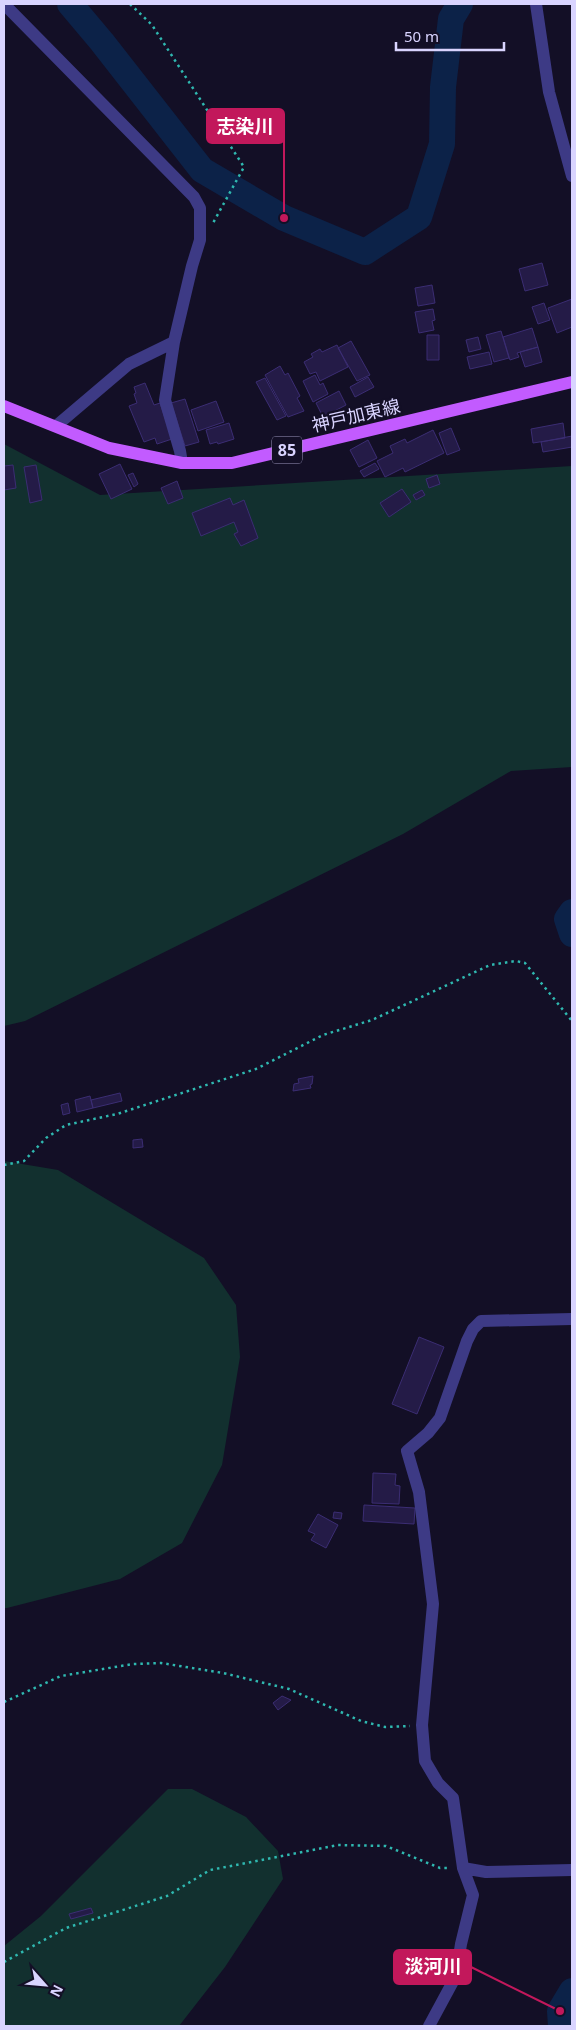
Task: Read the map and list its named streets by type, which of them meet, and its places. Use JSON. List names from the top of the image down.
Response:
{
  "streets": {
    "main road": ["神戸加東線", "85"]
  },
  "places": ["志染川", "淡河川"],
  "scale_bar": "50 m",
  "north": "bottom right"
}
